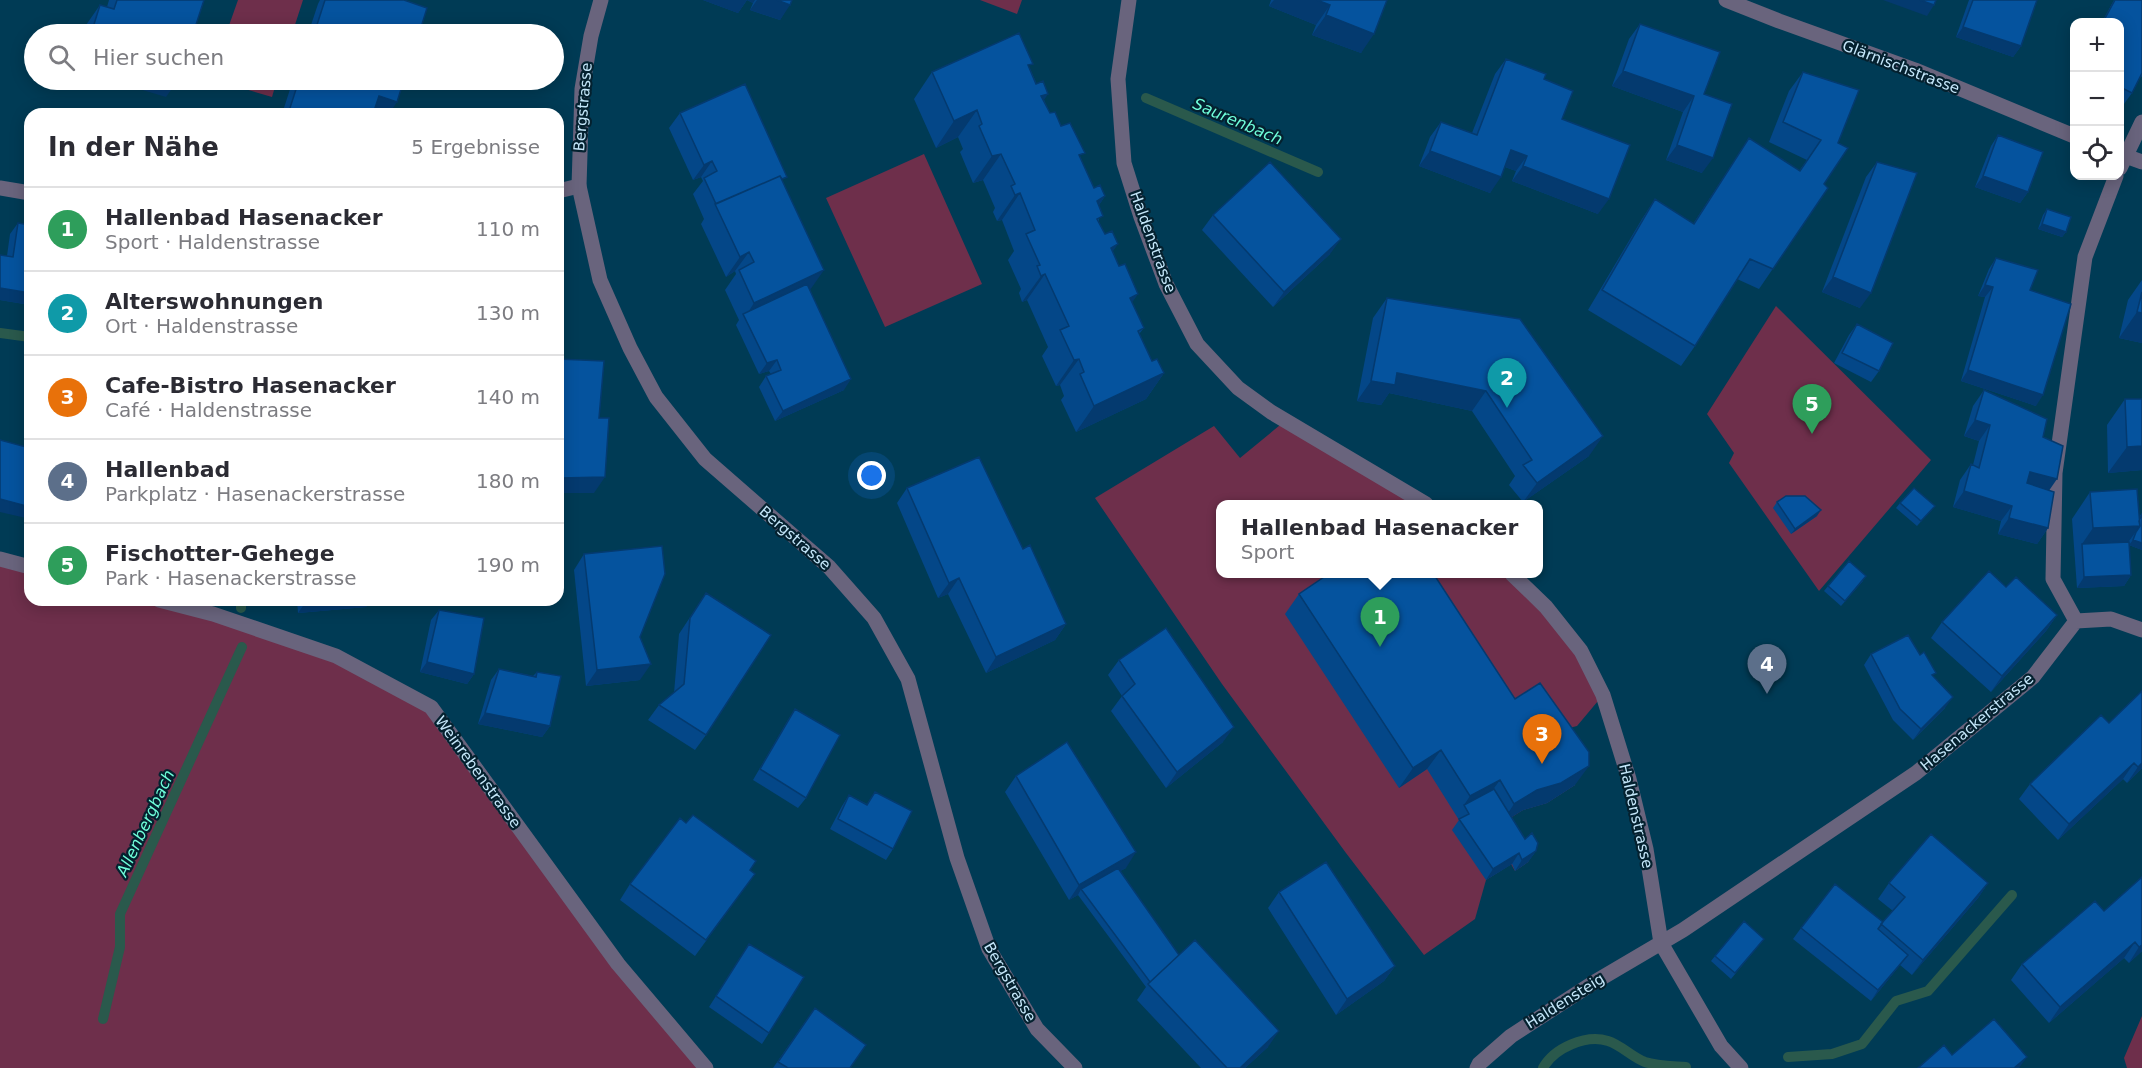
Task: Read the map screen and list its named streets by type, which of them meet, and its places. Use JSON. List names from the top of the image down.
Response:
{
  "streets": {
    "street": [
      "Glärnischstrasse",
      "Bergstrasse",
      "Haldenstrasse",
      "Hasenackerstrasse",
      "Weinrebenstrasse",
      "Haldensteig"
    ]
  },
  "crossings": [
    ["Haldenstrasse", "Hasenackerstrasse"],
    ["Haldenstrasse", "Haldensteig"],
    ["Hasenackerstrasse", "Haldensteig"]
  ],
  "water": ["Saurenbach", "Allenbergbach"],
  "page": {
    "map_buttons": ["+", "−"],
    "search": "Hier suchen",
    "heading": ["In der Nähe", "5 Ergebnisse"],
    "list": [
      {
        "mark": "1",
        "name": "Hallenbad Hasenacker",
        "note": "Sport · Haldenstrasse",
        "value": "110 m"
      },
      {
        "mark": "2",
        "name": "Alterswohnungen",
        "note": "Ort · Haldenstrasse",
        "value": "130 m"
      },
      {
        "mark": "3",
        "name": "Cafe-Bistro Hasenacker",
        "note": "Café · Haldenstrasse",
        "value": "140 m"
      },
      {
        "mark": "4",
        "name": "Hallenbad",
        "note": "Parkplatz · Hasenackerstrasse",
        "value": "180 m"
      },
      {
        "mark": "5",
        "name": "Fischotter-Gehege",
        "note": "Park · Hasenackerstrasse",
        "value": "190 m"
      }
    ],
    "pins": [
      "2",
      "5",
      "1",
      "4",
      "3"
    ],
    "popup": ["Hallenbad Hasenacker", "Sport"]
  }
}
